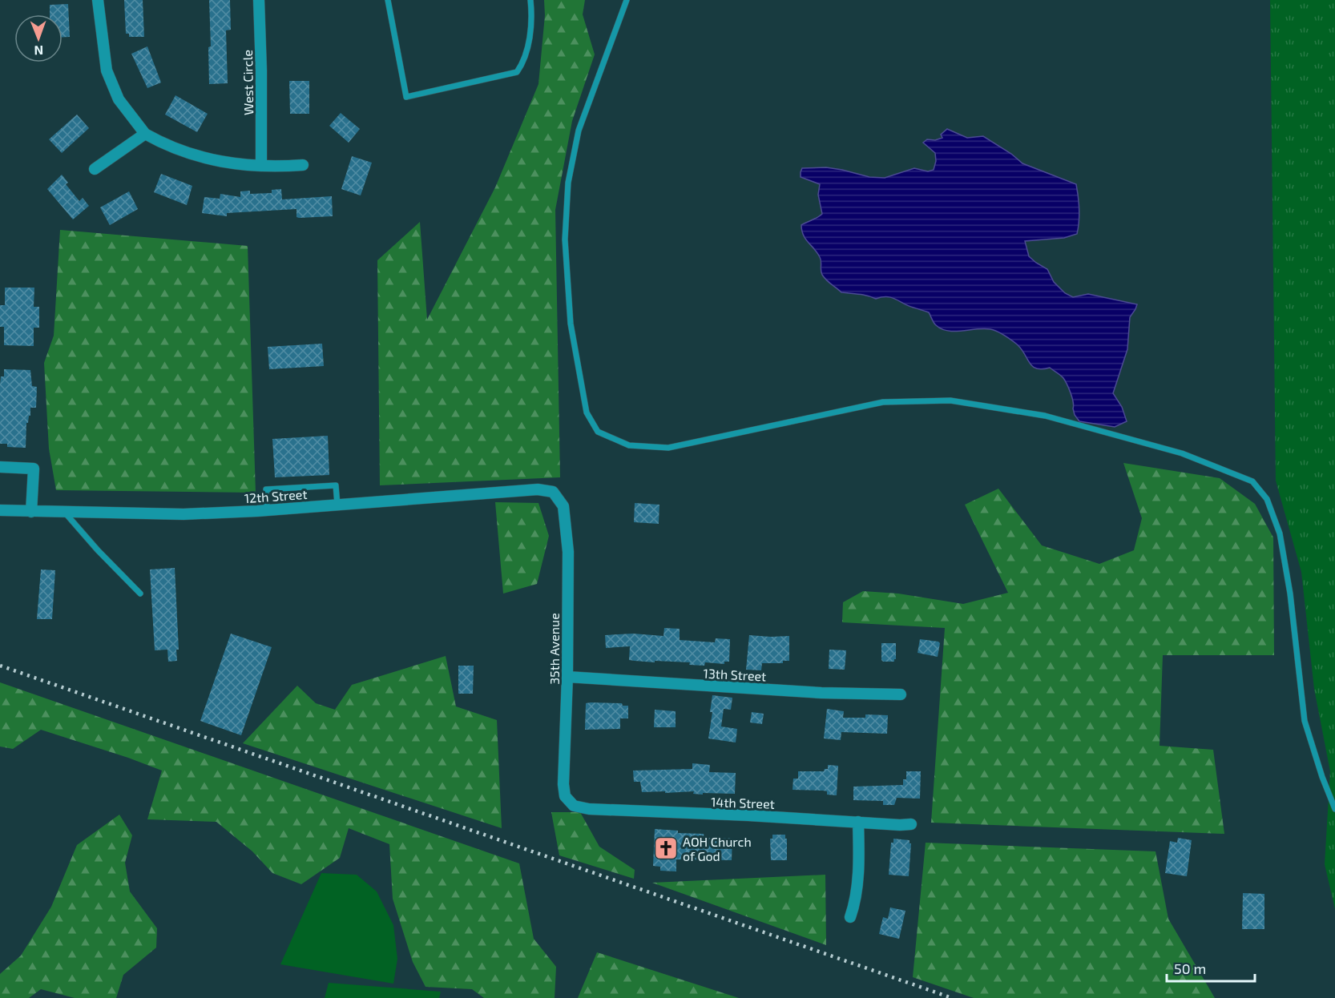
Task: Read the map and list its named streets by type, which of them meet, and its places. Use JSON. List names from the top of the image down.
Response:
{
  "streets": {
    "street": [
      "West Circle",
      "12th Street",
      "35th Avenue",
      "13th Street",
      "14th Street"
    ]
  },
  "crossings": [
    ["12th Street", "35th Avenue"],
    ["35th Avenue", "13th Street"],
    ["35th Avenue", "14th Street"]
  ],
  "places": {
    "church": ["AOH Church of God"]
  },
  "scale_bar": "50 m",
  "north": "bottom"
}
